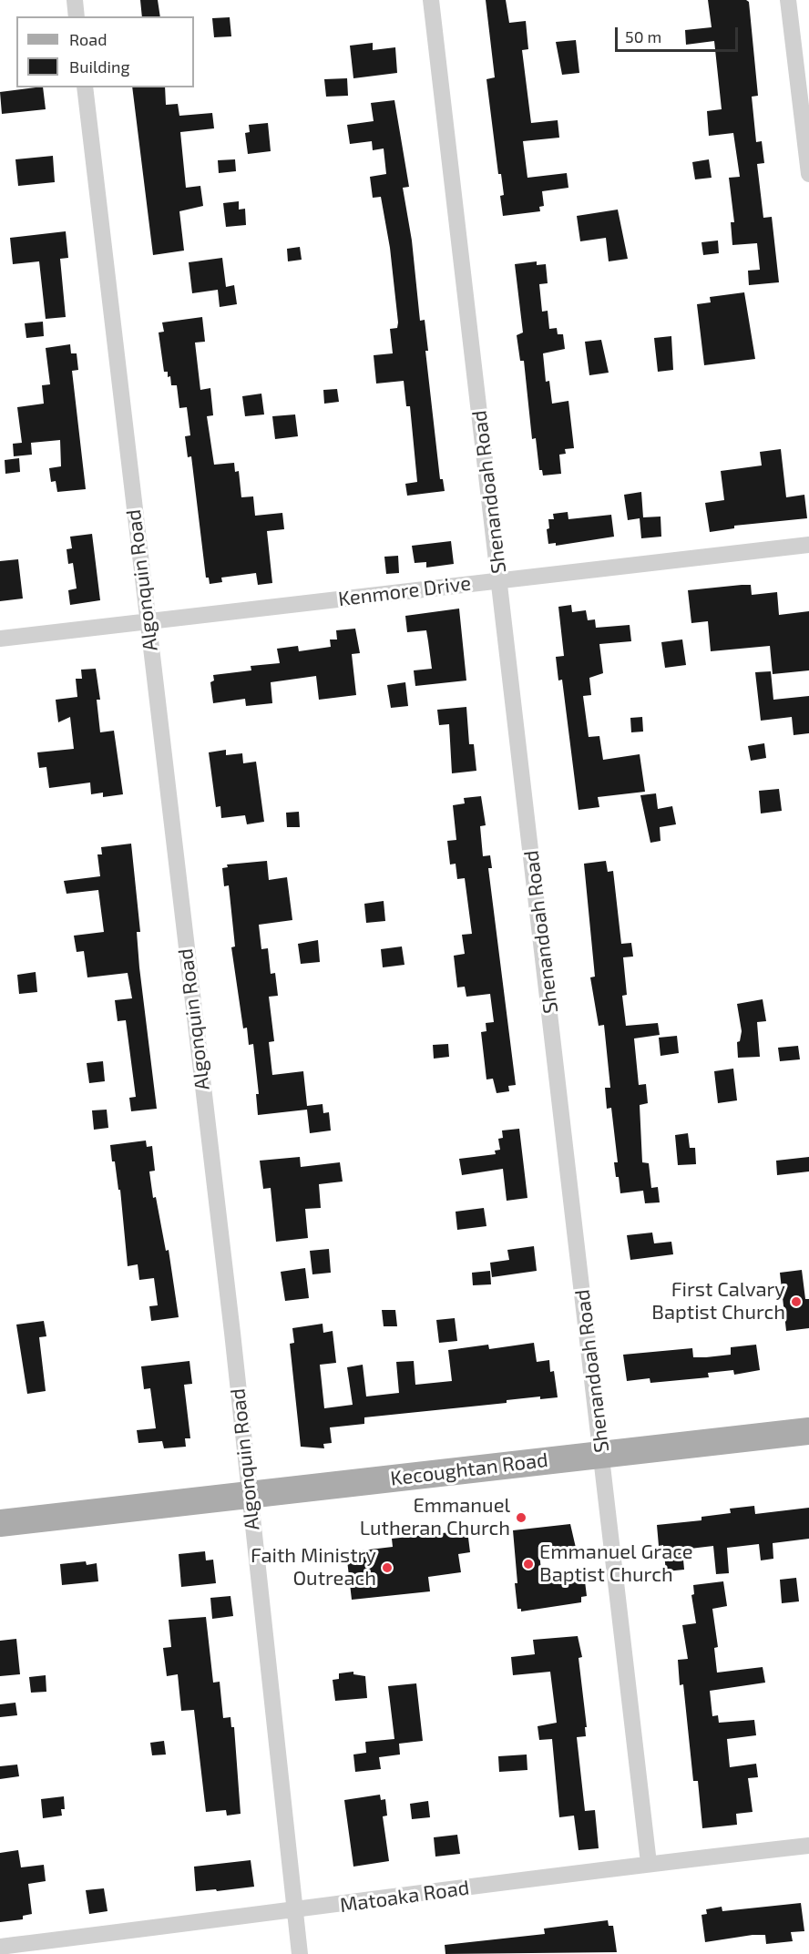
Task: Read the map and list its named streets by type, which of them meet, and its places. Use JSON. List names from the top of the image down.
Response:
{
  "streets": {
    "main road": ["Kecoughtan Road"],
    "street": [
      "Shenandoah Road",
      "Algonquin Road",
      "Kenmore Drive",
      "Matoaka Road"
    ]
  },
  "crossings": [
    ["Shenandoah Road", "Kenmore Drive"],
    ["Shenandoah Road", "Kecoughtan Road"],
    ["Shenandoah Road", "Matoaka Road"],
    ["Algonquin Road", "Kenmore Drive"],
    ["Algonquin Road", "Kecoughtan Road"],
    ["Algonquin Road", "Matoaka Road"]
  ],
  "places": [
    "First Calvary Baptist Church",
    "Emmanuel Lutheran Church",
    "Emmanuel Grace Baptist Church",
    "Faith Ministry Outreach"
  ],
  "legend": ["Road", "Building"],
  "scale_bar": "50 m"
}
